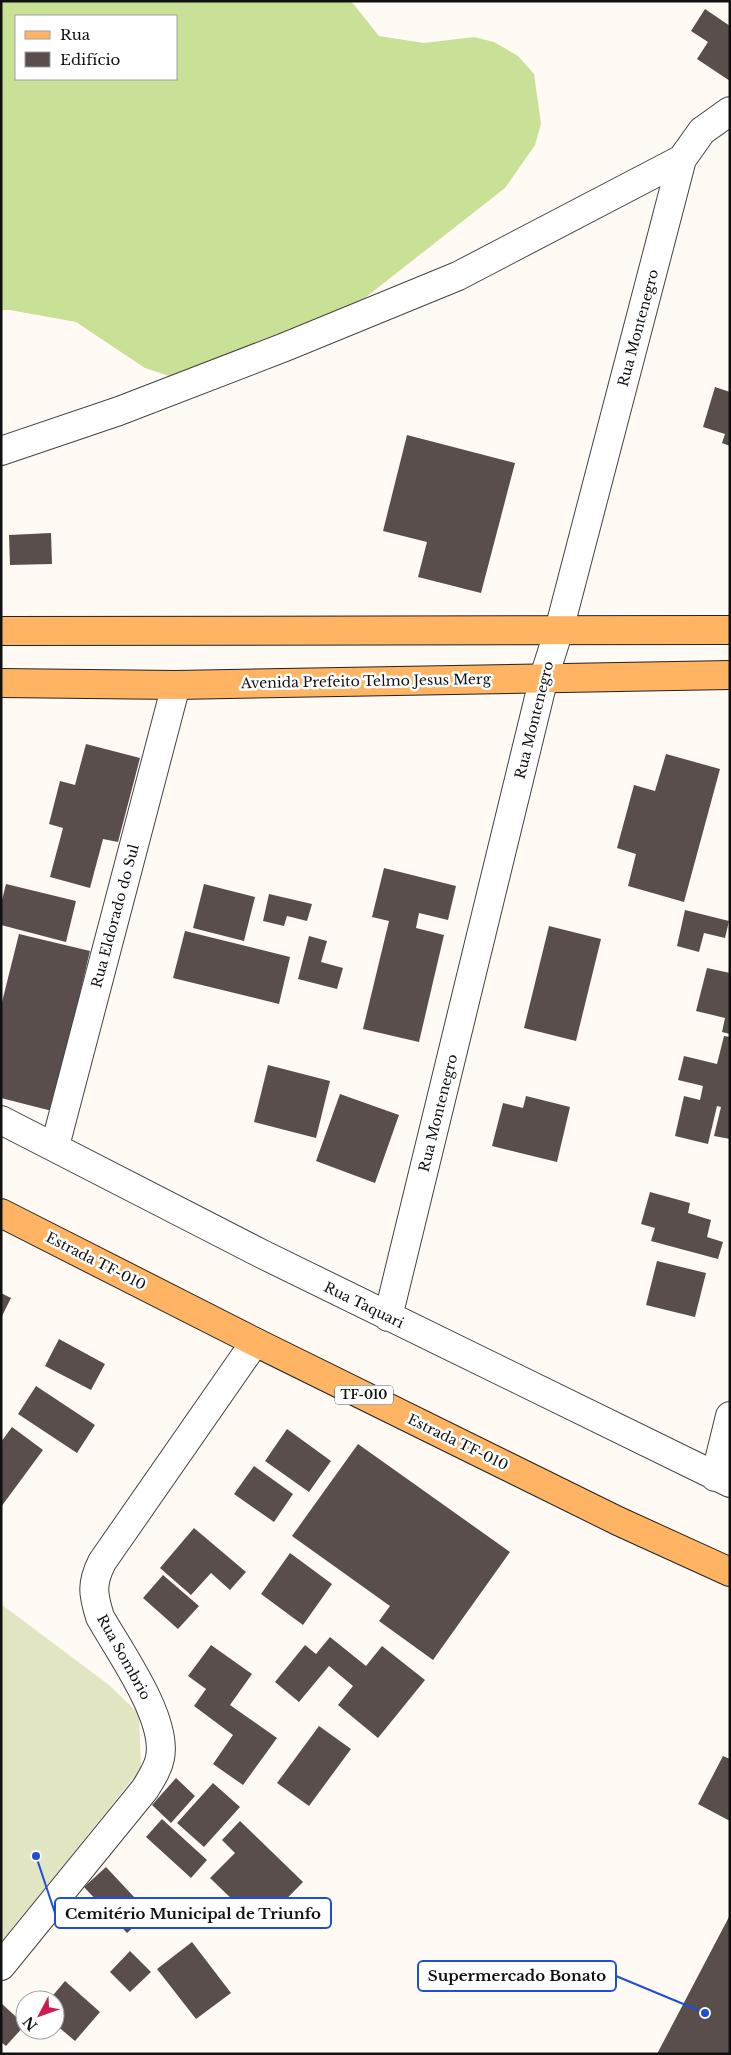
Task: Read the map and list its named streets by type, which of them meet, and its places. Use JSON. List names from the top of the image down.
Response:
{
  "streets": {
    "main road": ["Avenida Prefeito Telmo Jesus Merg", "Estrada TF-010", "TF-010"],
    "street": [
      "Rua Montenegro",
      "Rua Eldorado do Sul",
      "Rua Taquari",
      "Rua Sombrio"
    ]
  },
  "crossings": [
    ["Rua Montenegro", "Avenida Prefeito Telmo Jesus Merg"],
    ["Rua Montenegro", "Rua Taquari"],
    ["Avenida Prefeito Telmo Jesus Merg", "Rua Eldorado do Sul"],
    ["Rua Eldorado do Sul", "Rua Taquari"],
    ["Estrada TF-010", "Rua Sombrio"]
  ],
  "places": ["Cemitério Municipal de Triunfo", "Supermercado Bonato"],
  "legend": ["Rua", "Edifício"],
  "north": "bottom left"
}
